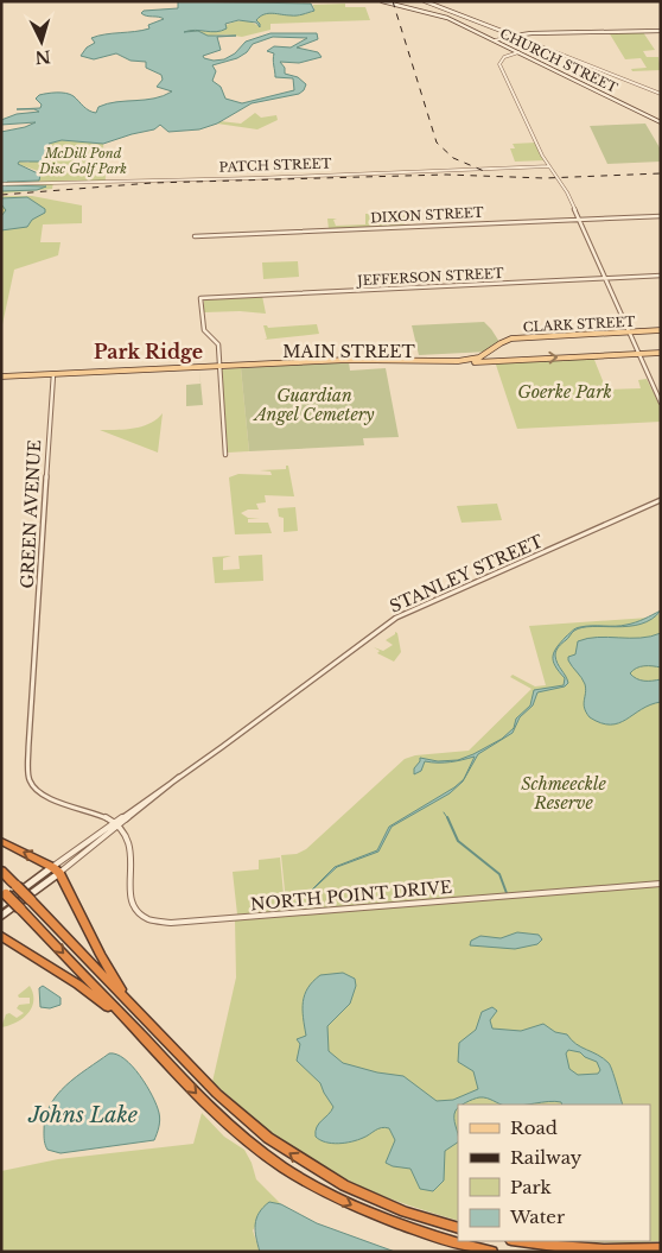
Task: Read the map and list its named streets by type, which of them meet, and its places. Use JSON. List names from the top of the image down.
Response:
{
  "streets": {
    "main road": [
      "CHURCH STREET",
      "CLARK STREET",
      "MAIN STREET",
      "STANLEY STREET"
    ],
    "street": [
      "PATCH STREET",
      "DIXON STREET",
      "JEFFERSON STREET",
      "GREEN AVENUE",
      "NORTH POINT DRIVE"
    ]
  },
  "crossings": [
    ["JEFFERSON STREET", "MAIN STREET"],
    ["CLARK STREET", "MAIN STREET"],
    ["MAIN STREET", "GREEN AVENUE"],
    ["GREEN AVENUE", "STANLEY STREET"],
    ["GREEN AVENUE", "NORTH POINT DRIVE"],
    ["STANLEY STREET", "NORTH POINT DRIVE"]
  ],
  "districts": ["Park Ridge"],
  "water": ["Johns Lake"],
  "parks": [
    "McDill Pond Disc Golf Park",
    "Goerke Park",
    "Guardian Angel Cemetery",
    "Schmeeckle Reserve"
  ],
  "legend": [
    "Road",
    "Railway",
    "Park",
    "Water"
  ],
  "north": "bottom"
}
